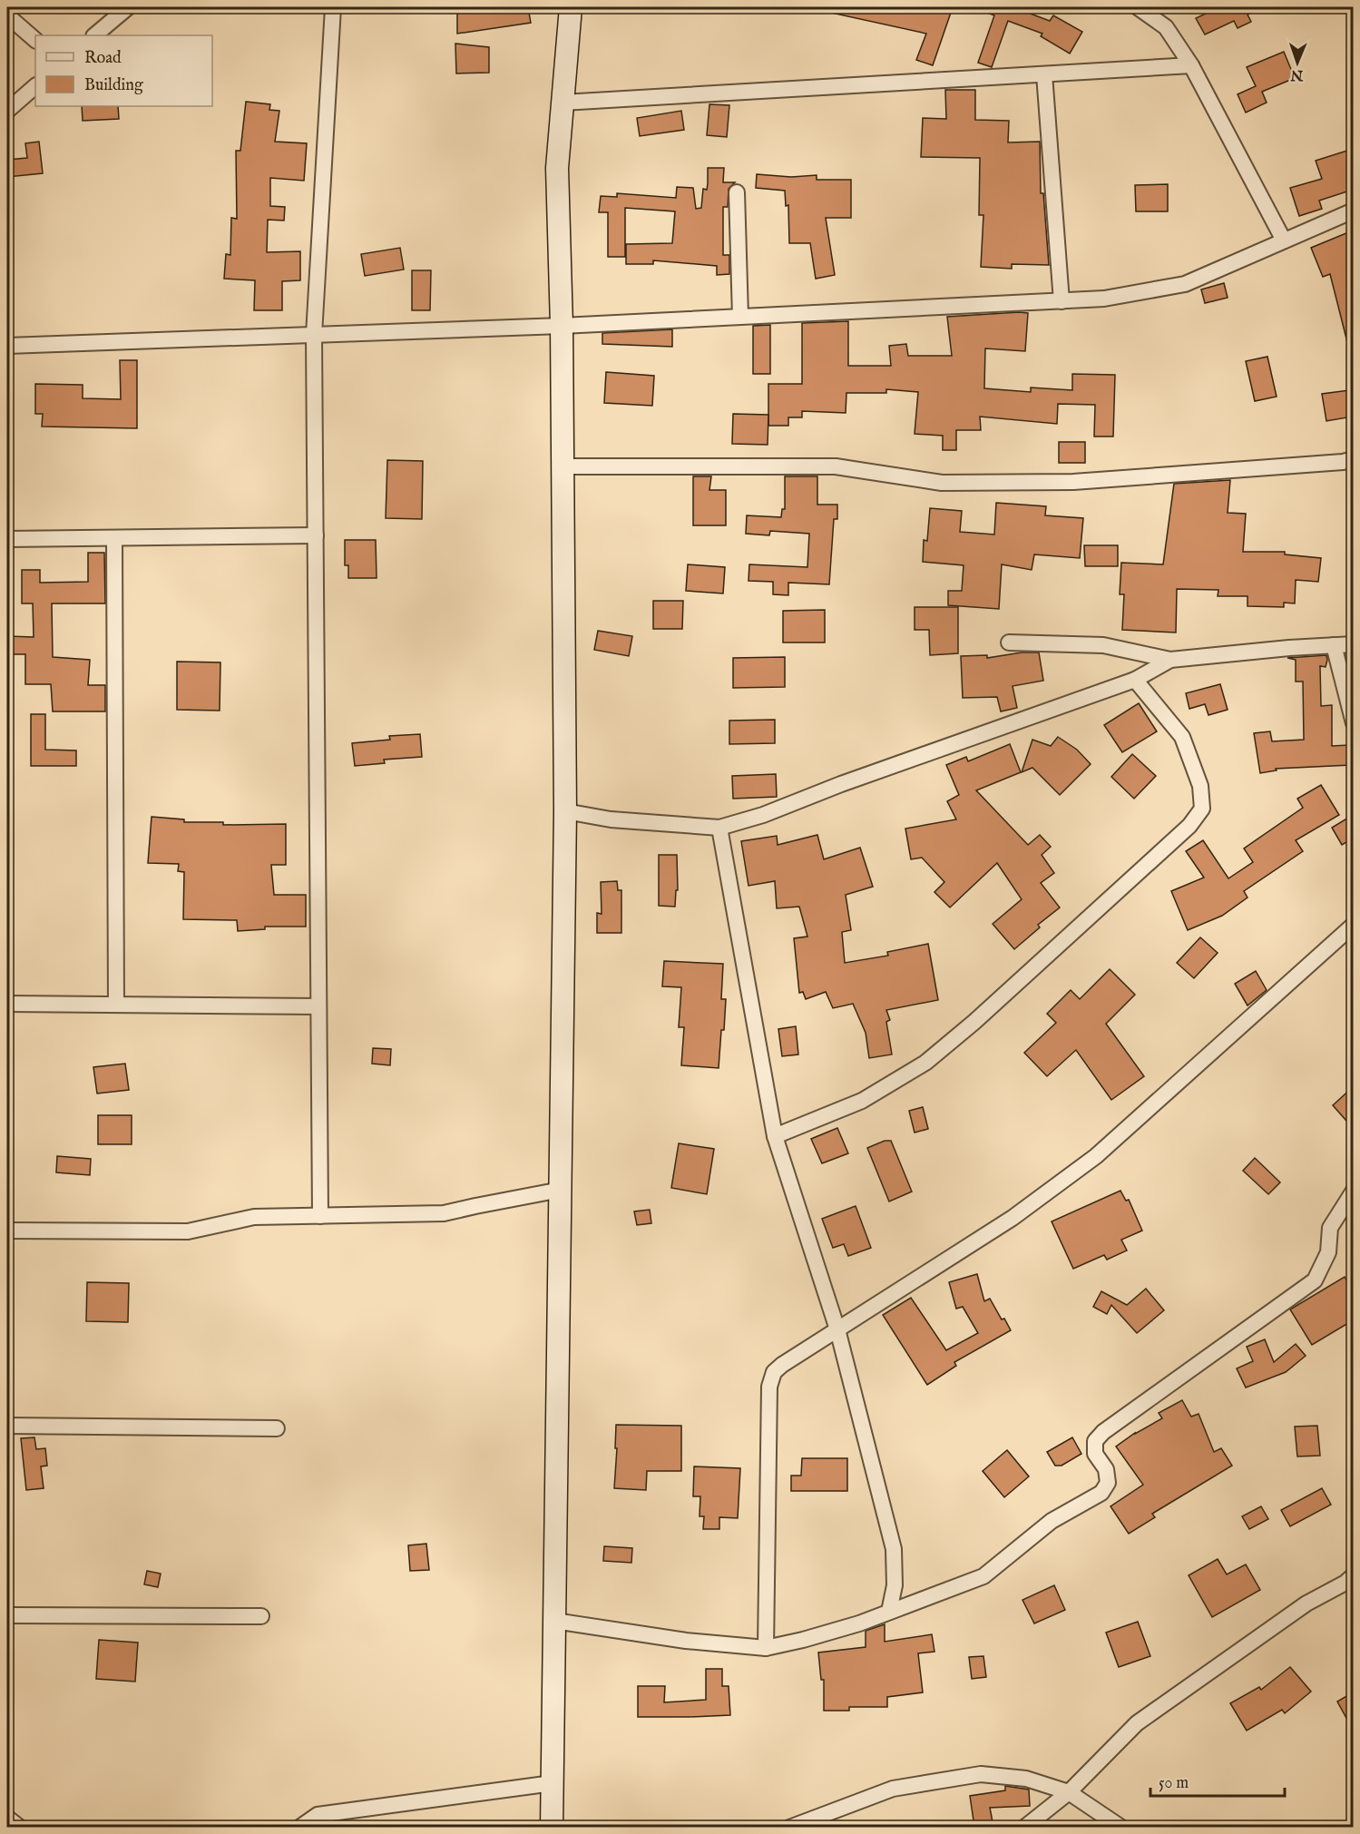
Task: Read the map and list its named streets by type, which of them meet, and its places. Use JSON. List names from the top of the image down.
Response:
{
  "legend": ["Road", "Building"],
  "scale_bar": "50 m",
  "north": "bottom"
}
